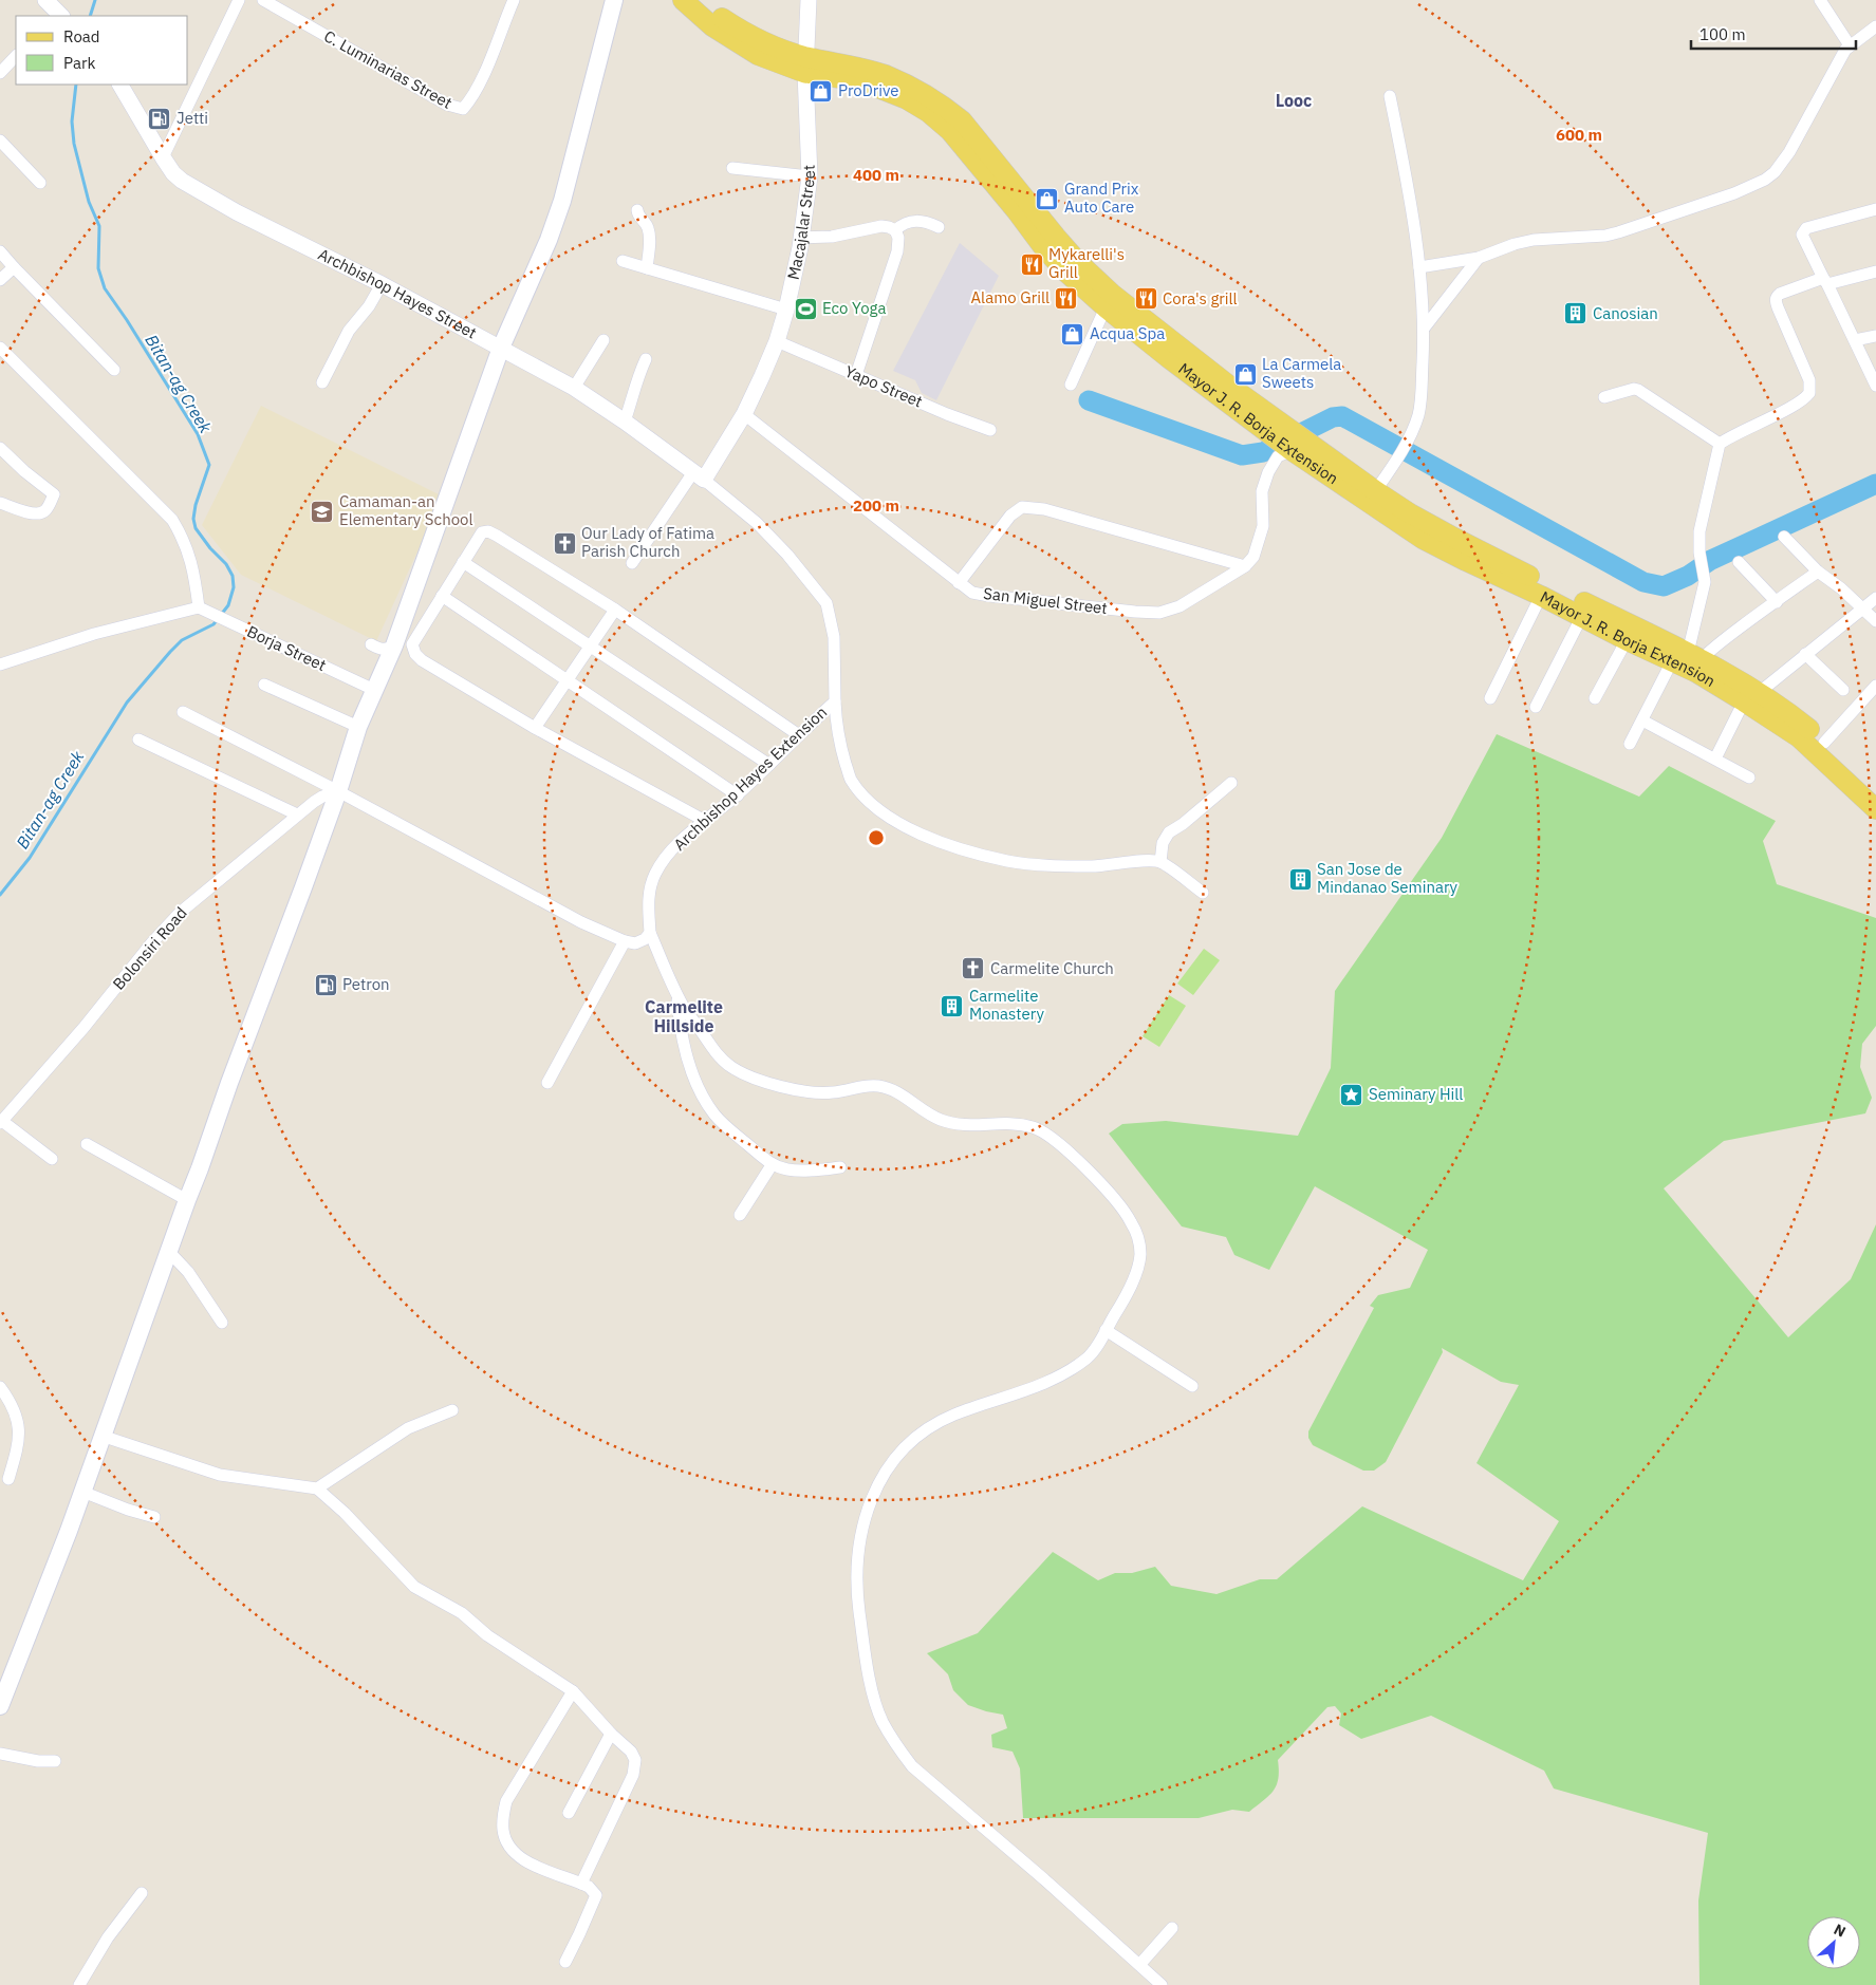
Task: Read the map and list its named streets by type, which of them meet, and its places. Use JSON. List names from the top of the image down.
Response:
{
  "streets": {
    "main road": ["Mayor J. R. Borja Extension"],
    "street": [
      "C. Luminarias Street",
      "Macajalar Street",
      "Archbishop Hayes Street",
      "Yapo Street",
      "San Miguel Street",
      "Borja Street",
      "Archbishop Hayes Extension",
      "Bolonsiri Road"
    ]
  },
  "crossings": [
    ["Macajalar Street", "Archbishop Hayes Street"],
    ["Macajalar Street", "Yapo Street"],
    ["Macajalar Street", "Mayor J. R. Borja Extension"],
    ["Macajalar Street", "San Miguel Street"],
    ["Macajalar Street", "Archbishop Hayes Extension"],
    ["Archbishop Hayes Street", "Archbishop Hayes Extension"],
    ["Mayor J. R. Borja Extension", "San Miguel Street"]
  ],
  "districts": ["Looc", "Carmelite Hillside"],
  "water": ["Bitan-ag Creek"],
  "places": {
    "shop": [
      "ProDrive",
      "Grand Prix Auto Care",
      "Acqua Spa",
      "La Carmela Sweets"
    ],
    "fuel station": ["Jetti", "Petron"],
    "restaurant": ["Mykarelli's Grill", "Alamo Grill", "Cora's grill"],
    "sports": ["Eco Yoga"],
    "building": ["Canosian", "San Jose de Mindanao Seminary", "Carmelite Monastery"],
    "school or university": ["Camaman-an Elementary School"],
    "church": ["Our Lady of Fatima Parish Church", "Carmelite Church"],
    "place": ["Seminary Hill"]
  },
  "legend": ["Road", "Park"],
  "scale_bar": "100 m",
  "north": "top right",
  "rings": ["600 m", "400 m", "200 m"]
}
